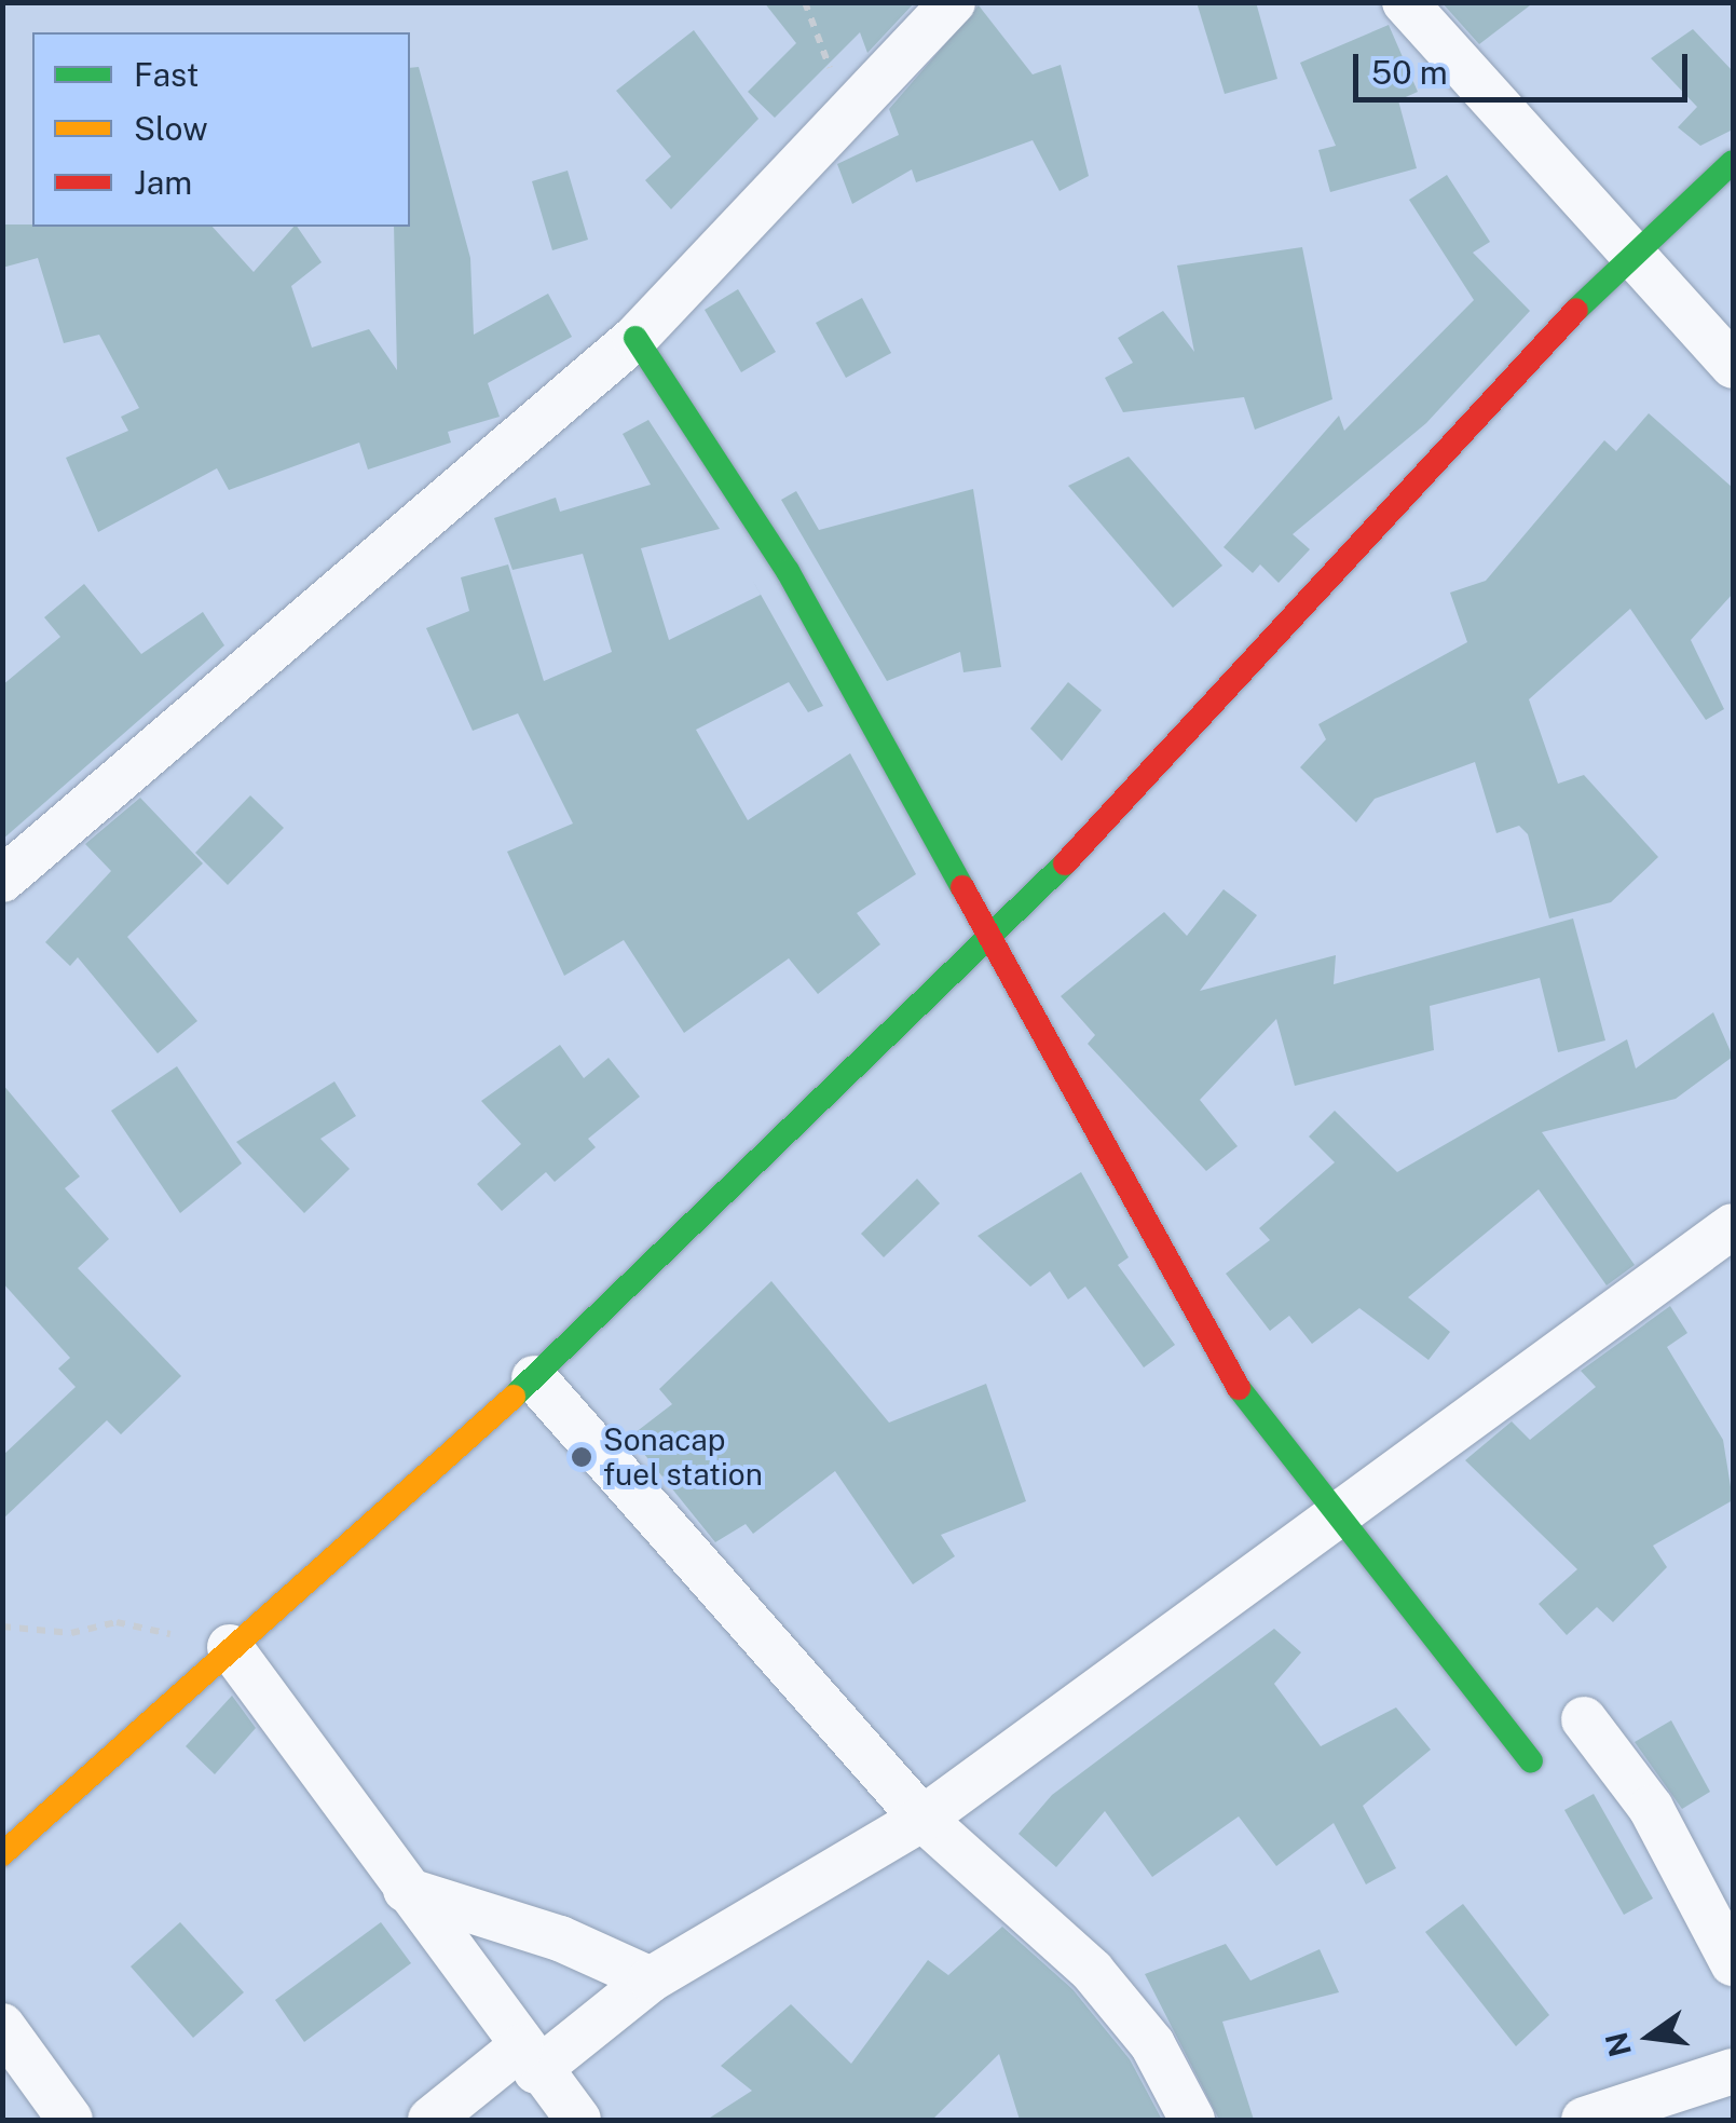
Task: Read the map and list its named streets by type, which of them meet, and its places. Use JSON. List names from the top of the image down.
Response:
{
  "places": ["Sonacap fuel station"],
  "legend": ["Fast", "Slow", "Jam"],
  "scale_bar": "50 m",
  "north": "left"
}
